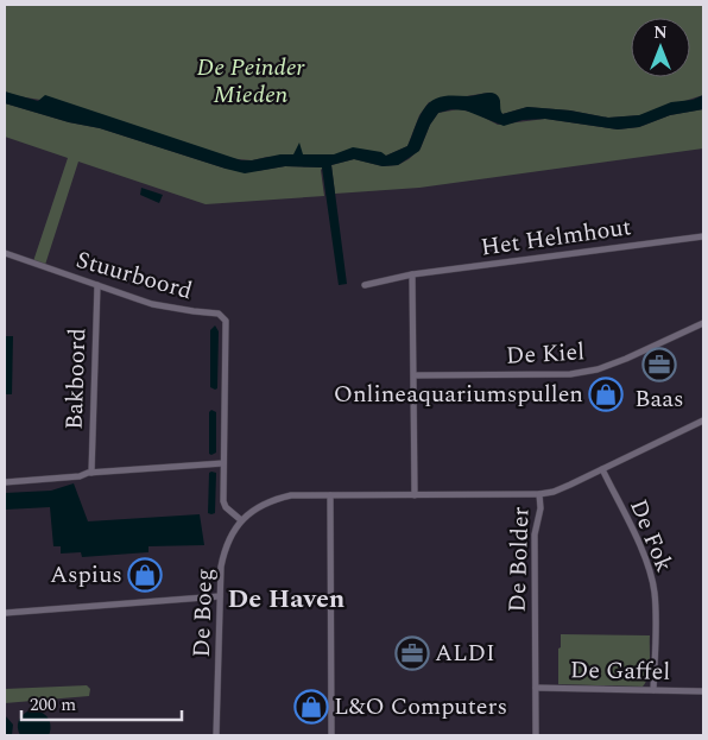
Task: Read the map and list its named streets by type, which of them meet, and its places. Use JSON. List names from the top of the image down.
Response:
{
  "streets": {
    "street": [
      "Het Helmhout",
      "Stuurboord",
      "De Kiel",
      "Bakboord",
      "De Fok",
      "De Bolder",
      "De Boeg",
      "De Gaffel"
    ]
  },
  "crossings": [
    ["Stuurboord", "Bakboord"],
    ["Stuurboord", "De Boeg"],
    ["De Fok", "De Bolder"],
    ["De Fok", "De Gaffel"],
    ["De Bolder", "De Gaffel"]
  ],
  "districts": ["De Haven"],
  "parks": ["De Peinder Mieden"],
  "places": {
    "office": ["Baas", "ALDI"],
    "shop": ["Onlineaquariumspullen", "Aspius", "L&O Computers"]
  },
  "scale_bar": "200 m",
  "north": "top"
}
